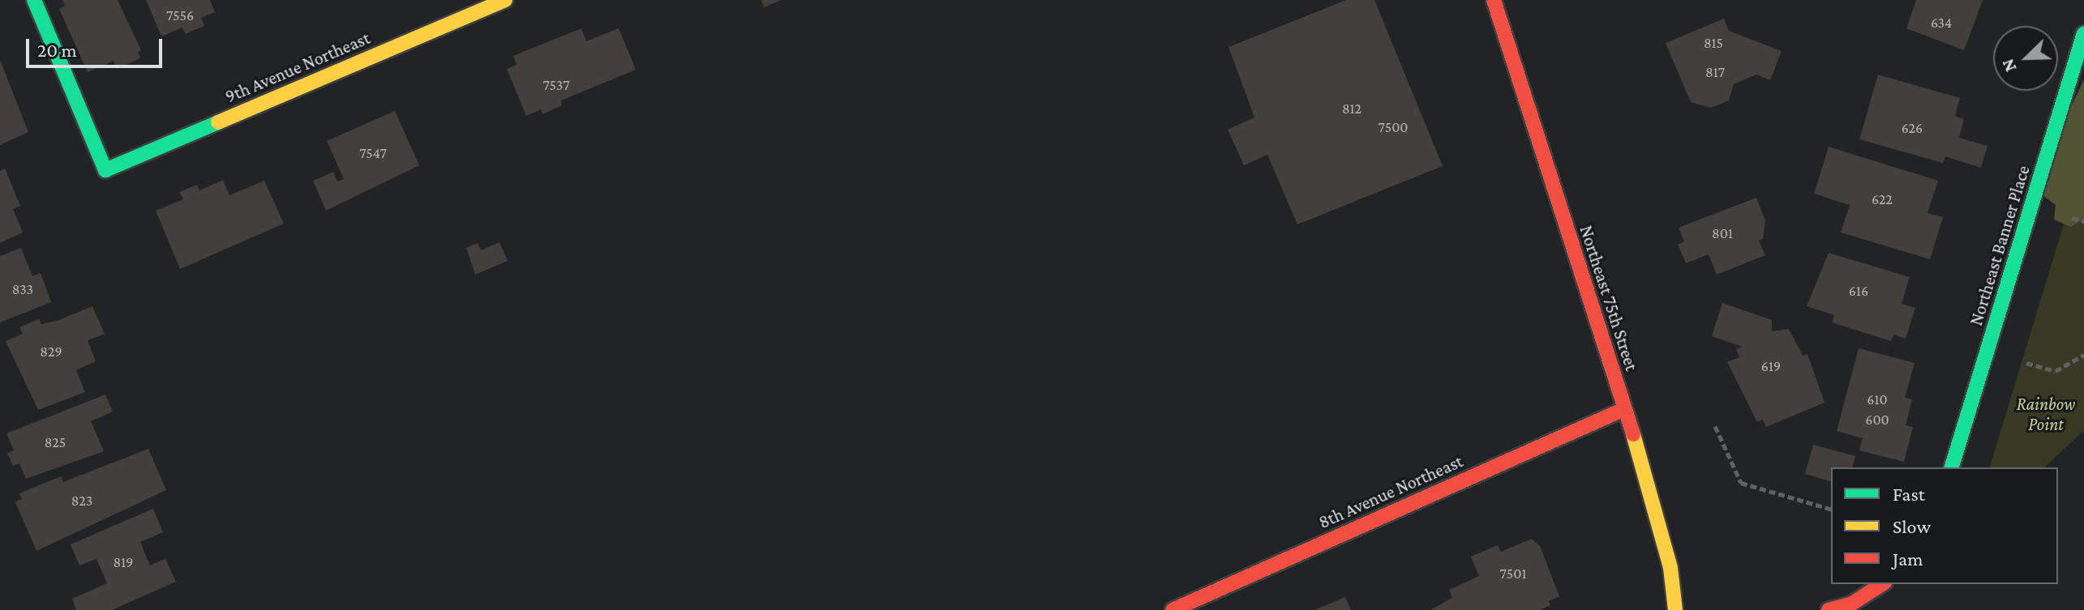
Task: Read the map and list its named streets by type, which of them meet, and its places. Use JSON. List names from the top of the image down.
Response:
{
  "streets": {
    "street": [
      "9th Avenue Northeast",
      "Northeast Banner Place",
      "Northeast 75th Street",
      "8th Avenue Northeast"
    ]
  },
  "crossings": [
    ["Northeast 75th Street", "8th Avenue Northeast"]
  ],
  "parks": ["Rainbow Point"],
  "house_numbers": [
    "7556",
    "634",
    "815",
    "817",
    "7537",
    "812",
    "7500",
    "626",
    "7547",
    "622",
    "801",
    "833",
    "616",
    "829",
    "619",
    "610",
    "600",
    "825",
    "823",
    "819",
    "7501"
  ],
  "legend": ["Fast", "Slow", "Jam"],
  "scale_bar": "20 m",
  "north": "bottom left"
}
